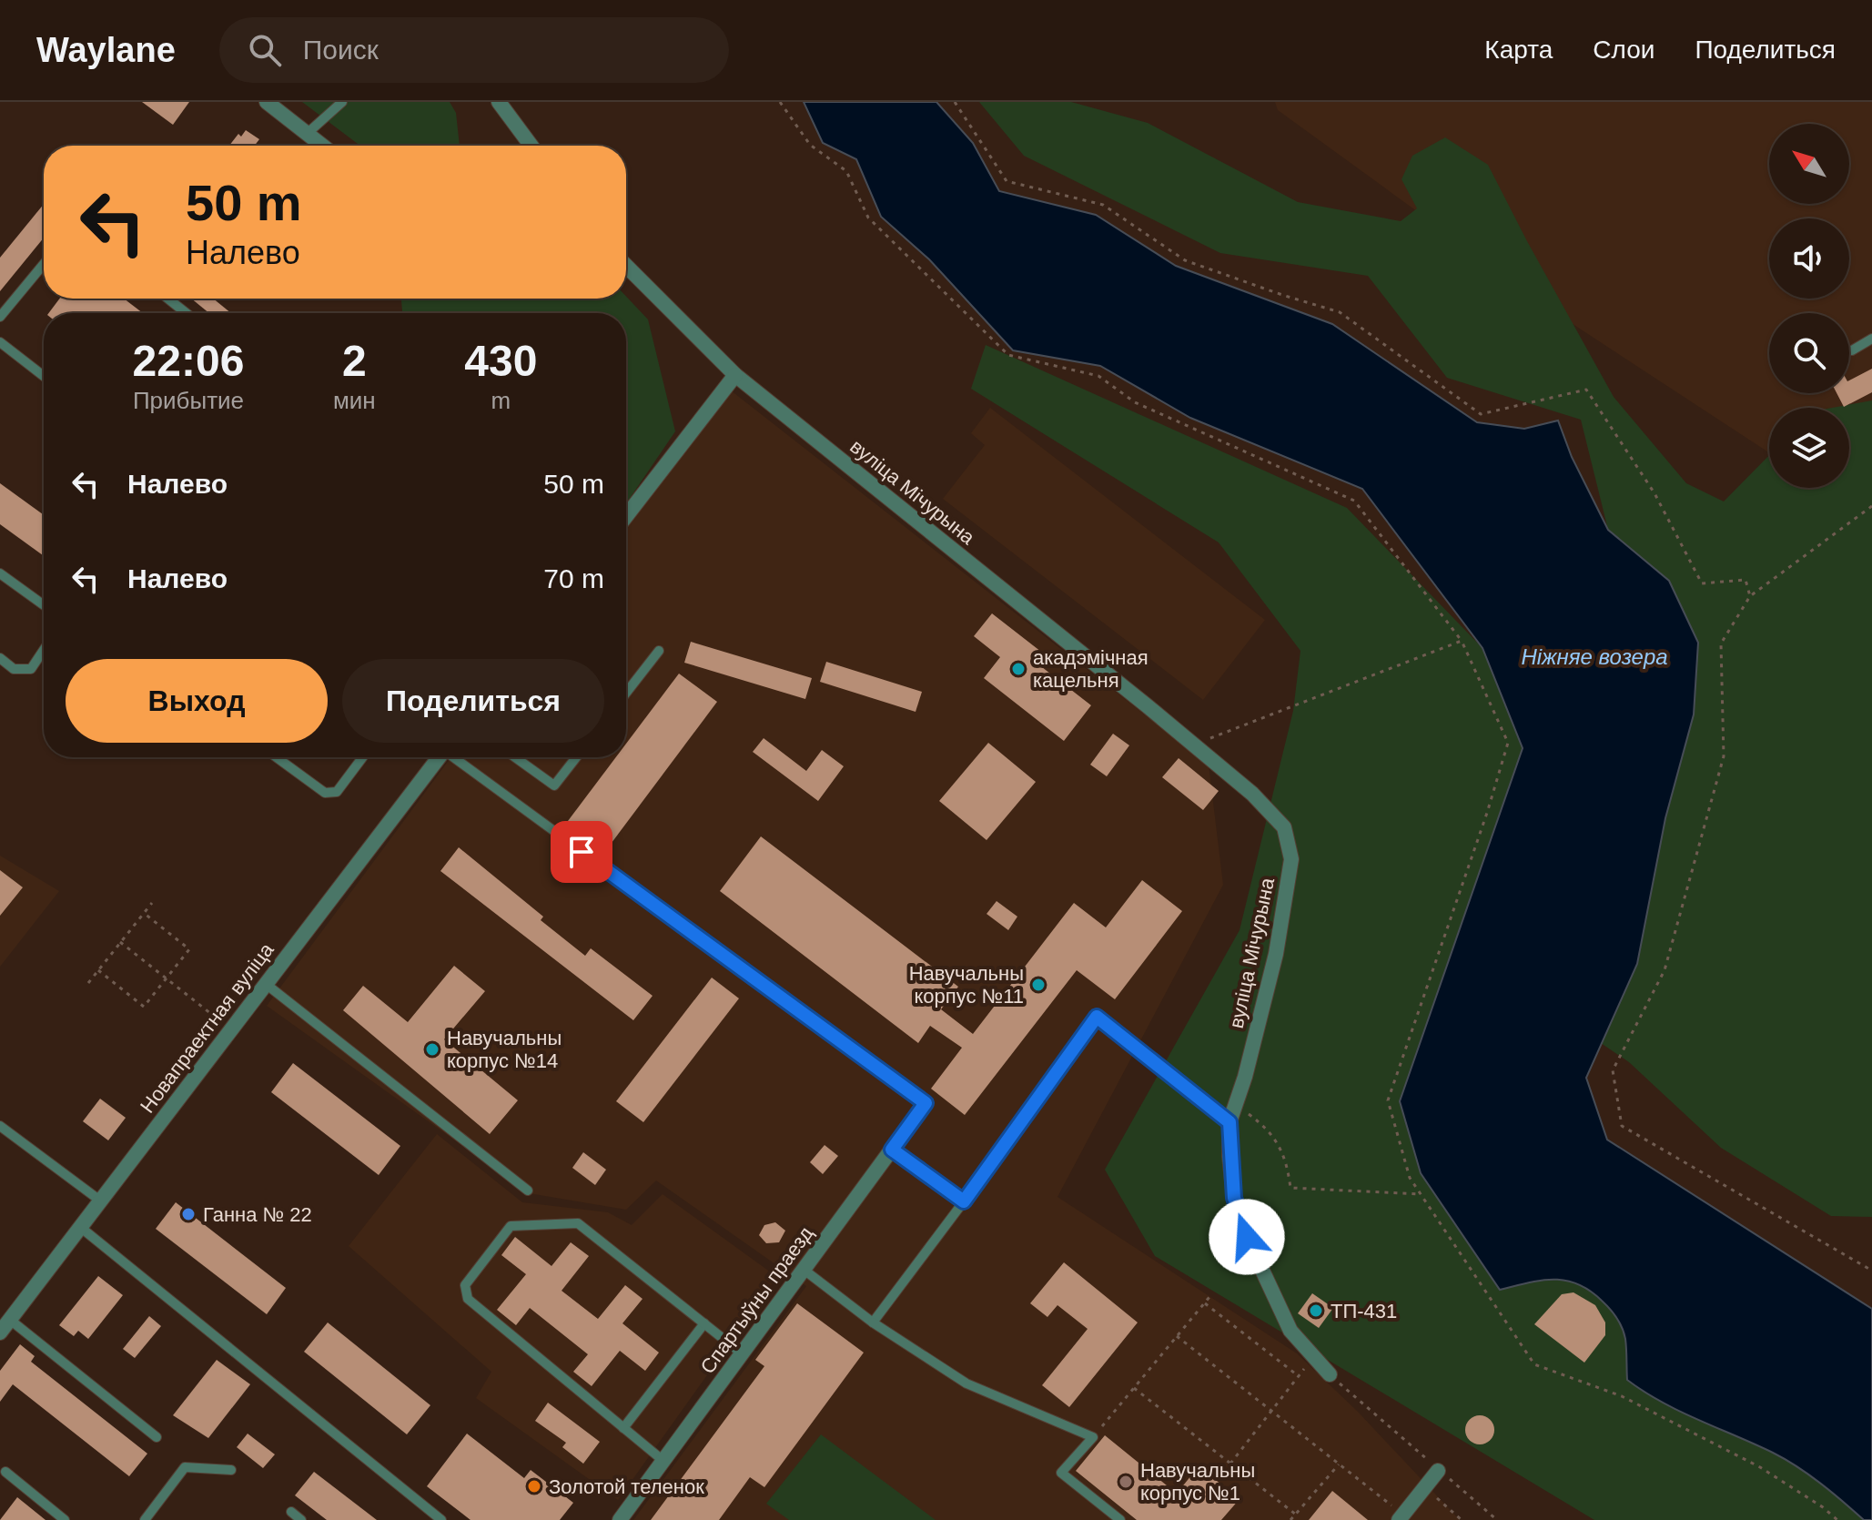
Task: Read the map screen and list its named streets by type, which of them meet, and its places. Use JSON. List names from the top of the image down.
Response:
{
  "streets": {
    "street": ["вуліца Мічурына", "Новапраектная вуліца", "Спартыўны праезд"]
  },
  "water": ["Ніжняе возера"],
  "places": [
    "акадэмічная кацельня",
    "Навучальны корпус №11",
    "Навучальны корпус №14",
    "Ганна № 22",
    "ТП-431",
    "Навучальны корпус №1",
    "Золотой теленок"
  ],
  "north": "top left",
  "page": {
    "header": "Waylane",
    "search": "Поиск",
    "nav": ["Карта", "Слои", "Поделиться"],
    "turn": ["50 m", "Налево"],
    "eta": [
      "22:06",
      "Прибытие",
      "2",
      "мин",
      "430",
      "m"
    ],
    "list": [
      {
        "name": "Налево",
        "value": "50 m"
      },
      {
        "name": "Налево",
        "value": "70 m"
      }
    ],
    "buttons": ["Выход", "Поделиться"]
  }
}
